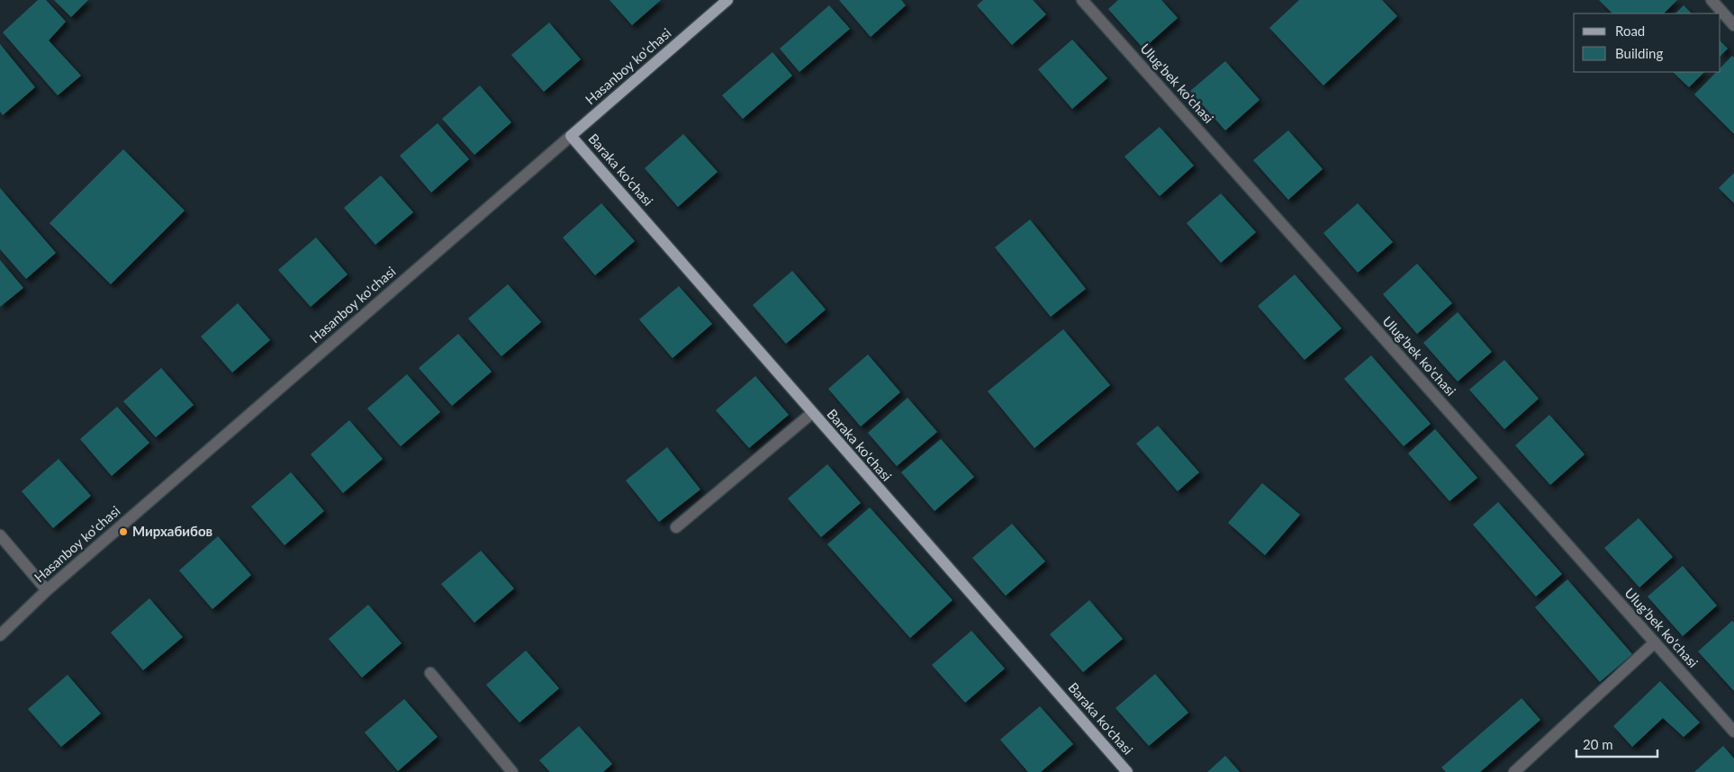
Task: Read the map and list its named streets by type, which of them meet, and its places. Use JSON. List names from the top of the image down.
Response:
{
  "streets": {
    "main road": ["Hasanboy ko'chasi", "Baraka ko'chasi"],
    "street": ["Ulug'bek ko'chasi"]
  },
  "crossings": [
    ["Hasanboy ko'chasi", "Baraka ko'chasi"]
  ],
  "places": ["Мирхабибов"],
  "legend": ["Road", "Building"],
  "scale_bar": "20 m"
}
